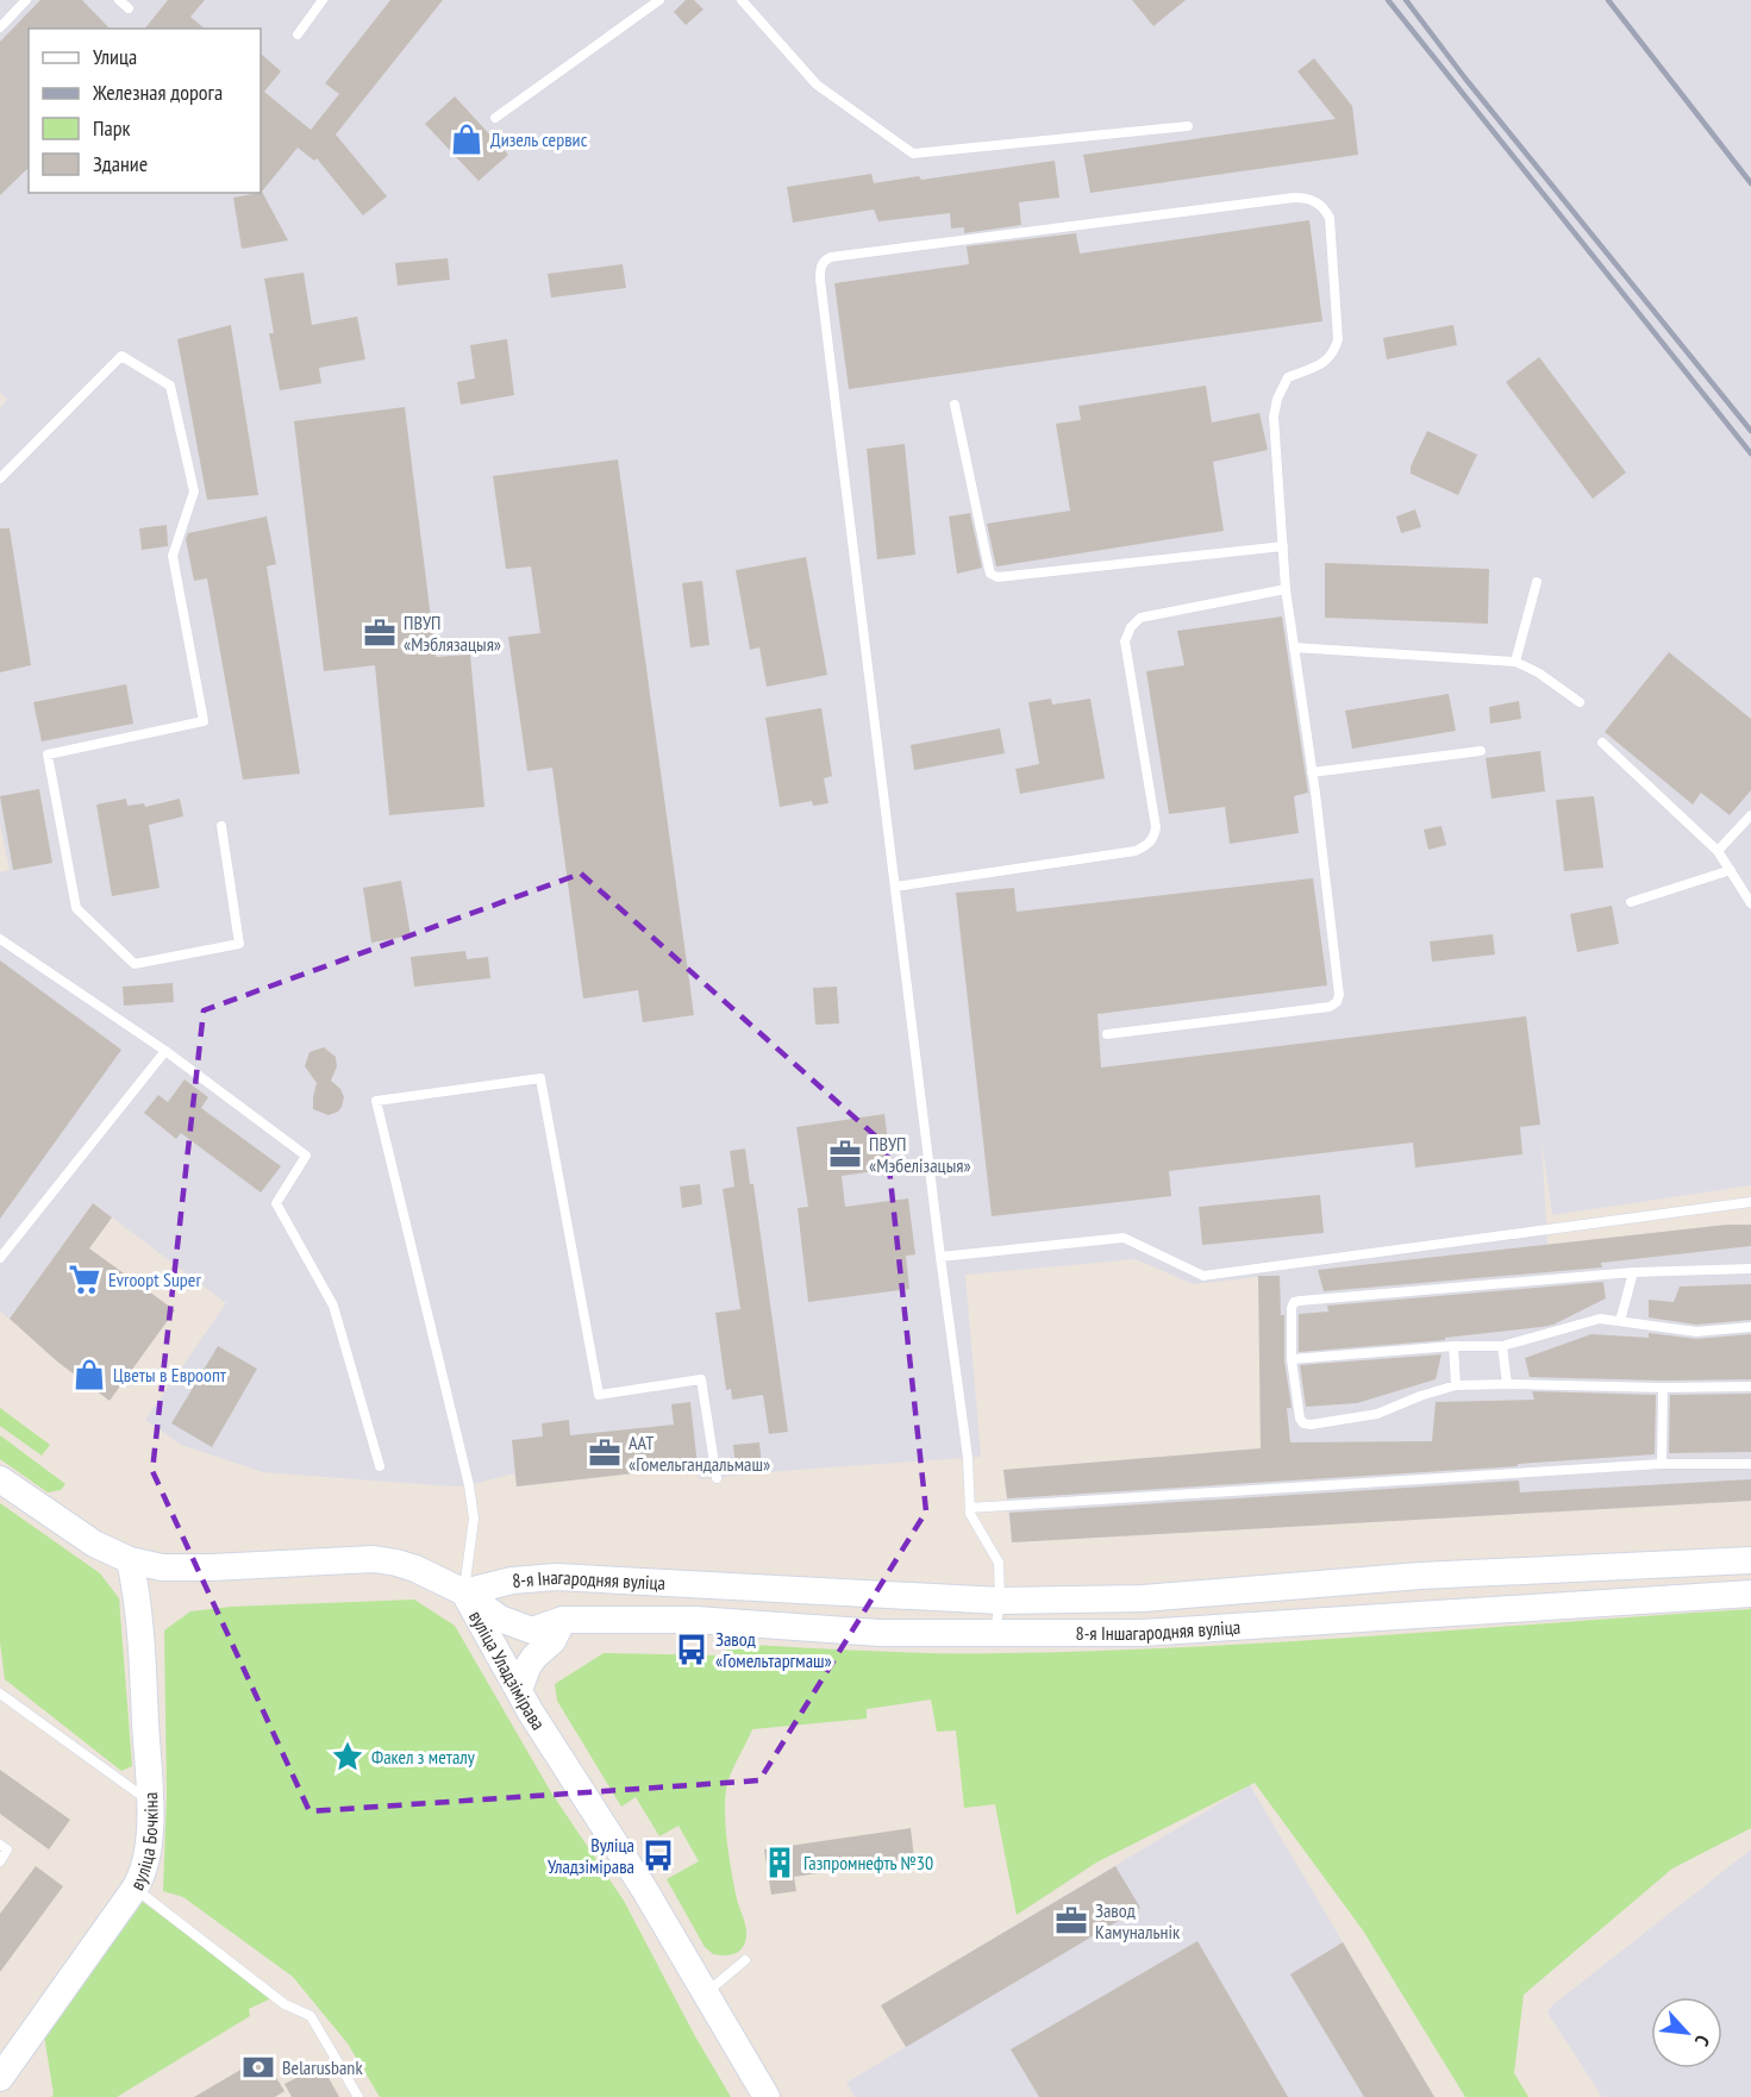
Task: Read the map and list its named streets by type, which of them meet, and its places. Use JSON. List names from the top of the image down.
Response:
{
  "streets": {
    "main road": [
      "8-я Інагародняя вуліца",
      "8-я Іншагародняя вуліца",
      "вуліца Уладзімірава",
      "вуліца Бочкіна"
    ]
  },
  "crossings": [
    ["8-я Інагародняя вуліца", "8-я Іншагародняя вуліца"],
    ["8-я Інагародняя вуліца", "вуліца Уладзімірава"],
    ["вуліца Уладзімірава", "вуліца Бочкіна"]
  ],
  "places": {
    "shop": ["Дизель сервис", "Цветы в Евроопт"],
    "office": [
      "ПВУП «Мэблязацыя»",
      "ПВУП «Мэбелізацыя»",
      "ААТ «Гомельгандальмаш»",
      "Завод Камунальнік"
    ],
    "supermarket": ["Evroopt Super"],
    "bus stop": ["Завод «Гомельтаргмаш»", "Вуліца Уладзімірава"],
    "place": ["Факел з металу"],
    "building": ["Газпромнефть №30"],
    "bank": ["Belarusbank"]
  },
  "legend": [
    "Улица",
    "Железная дорога",
    "Парк",
    "Здание"
  ],
  "north": "bottom right"
}
